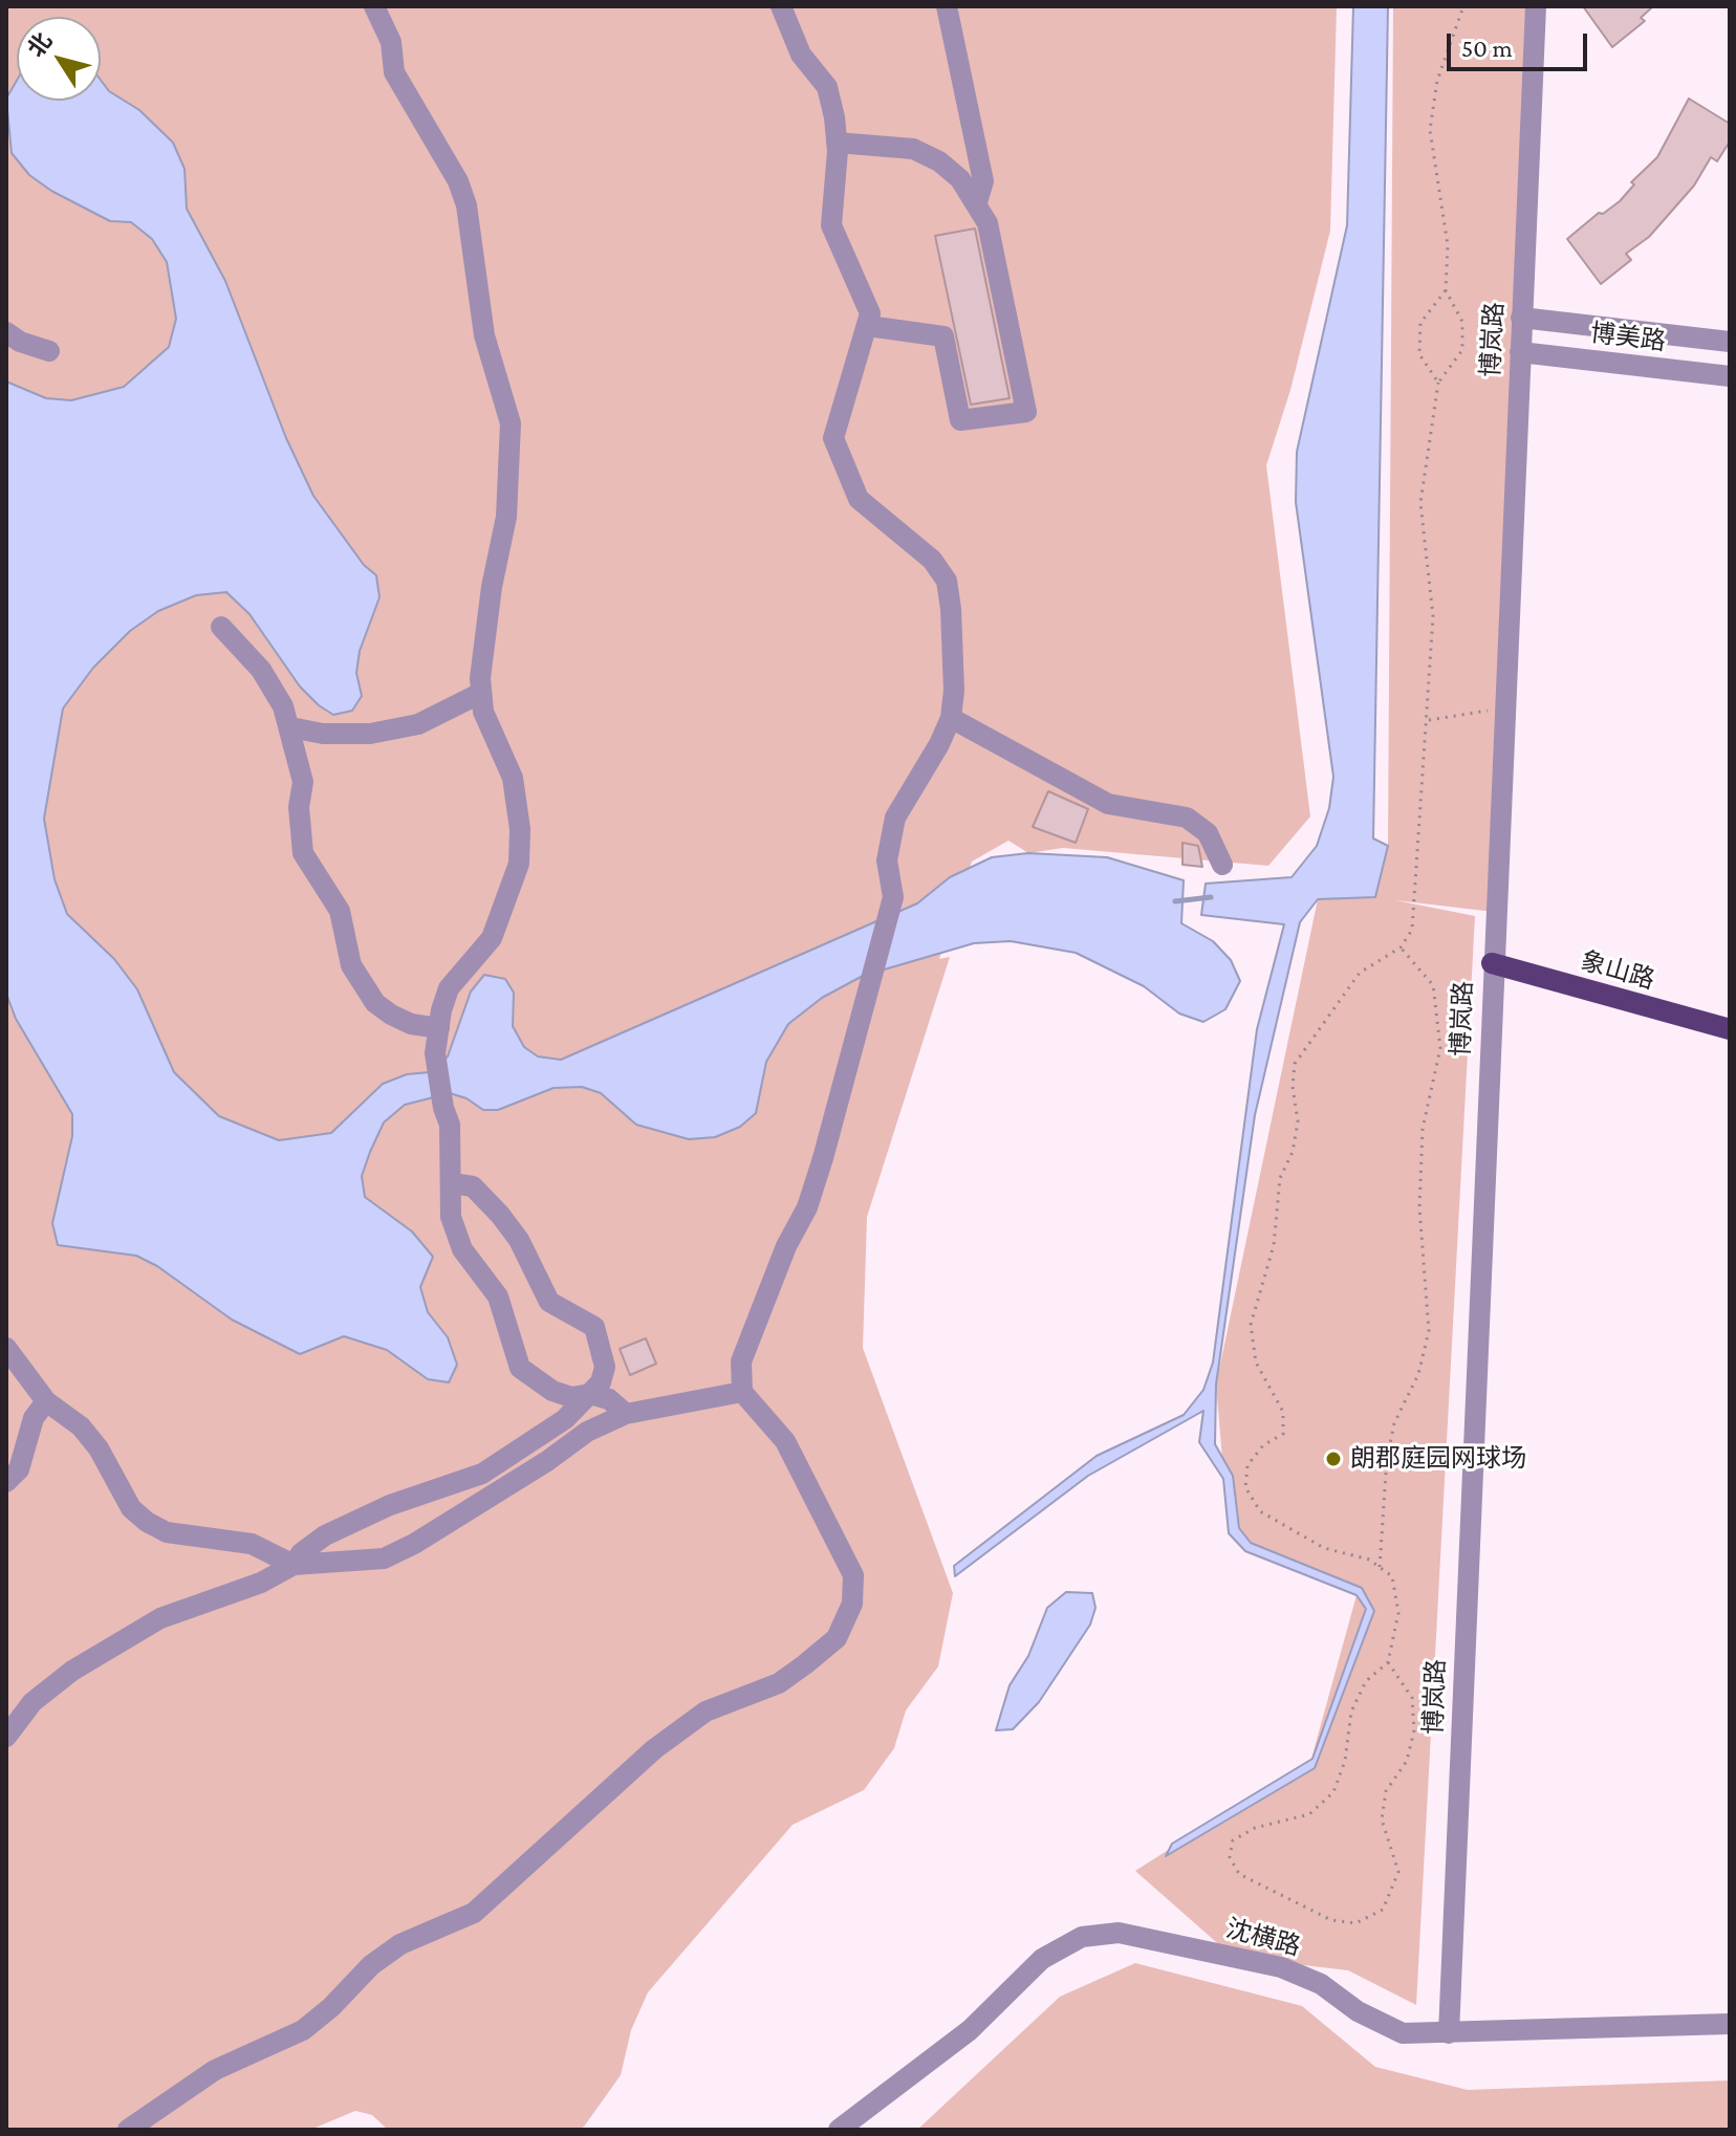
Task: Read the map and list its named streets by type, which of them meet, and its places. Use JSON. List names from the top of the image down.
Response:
{
  "streets": {
    "main road": ["象山路"],
    "street": ["博美路", "博岚路", "沈横路"]
  },
  "crossings": [
    ["博美路", "博岚路"],
    ["博岚路", "象山路"],
    ["博岚路", "沈横路"]
  ],
  "places": ["朗郡庭园网球场"],
  "scale_bar": "50 m",
  "north": "top left"
}
